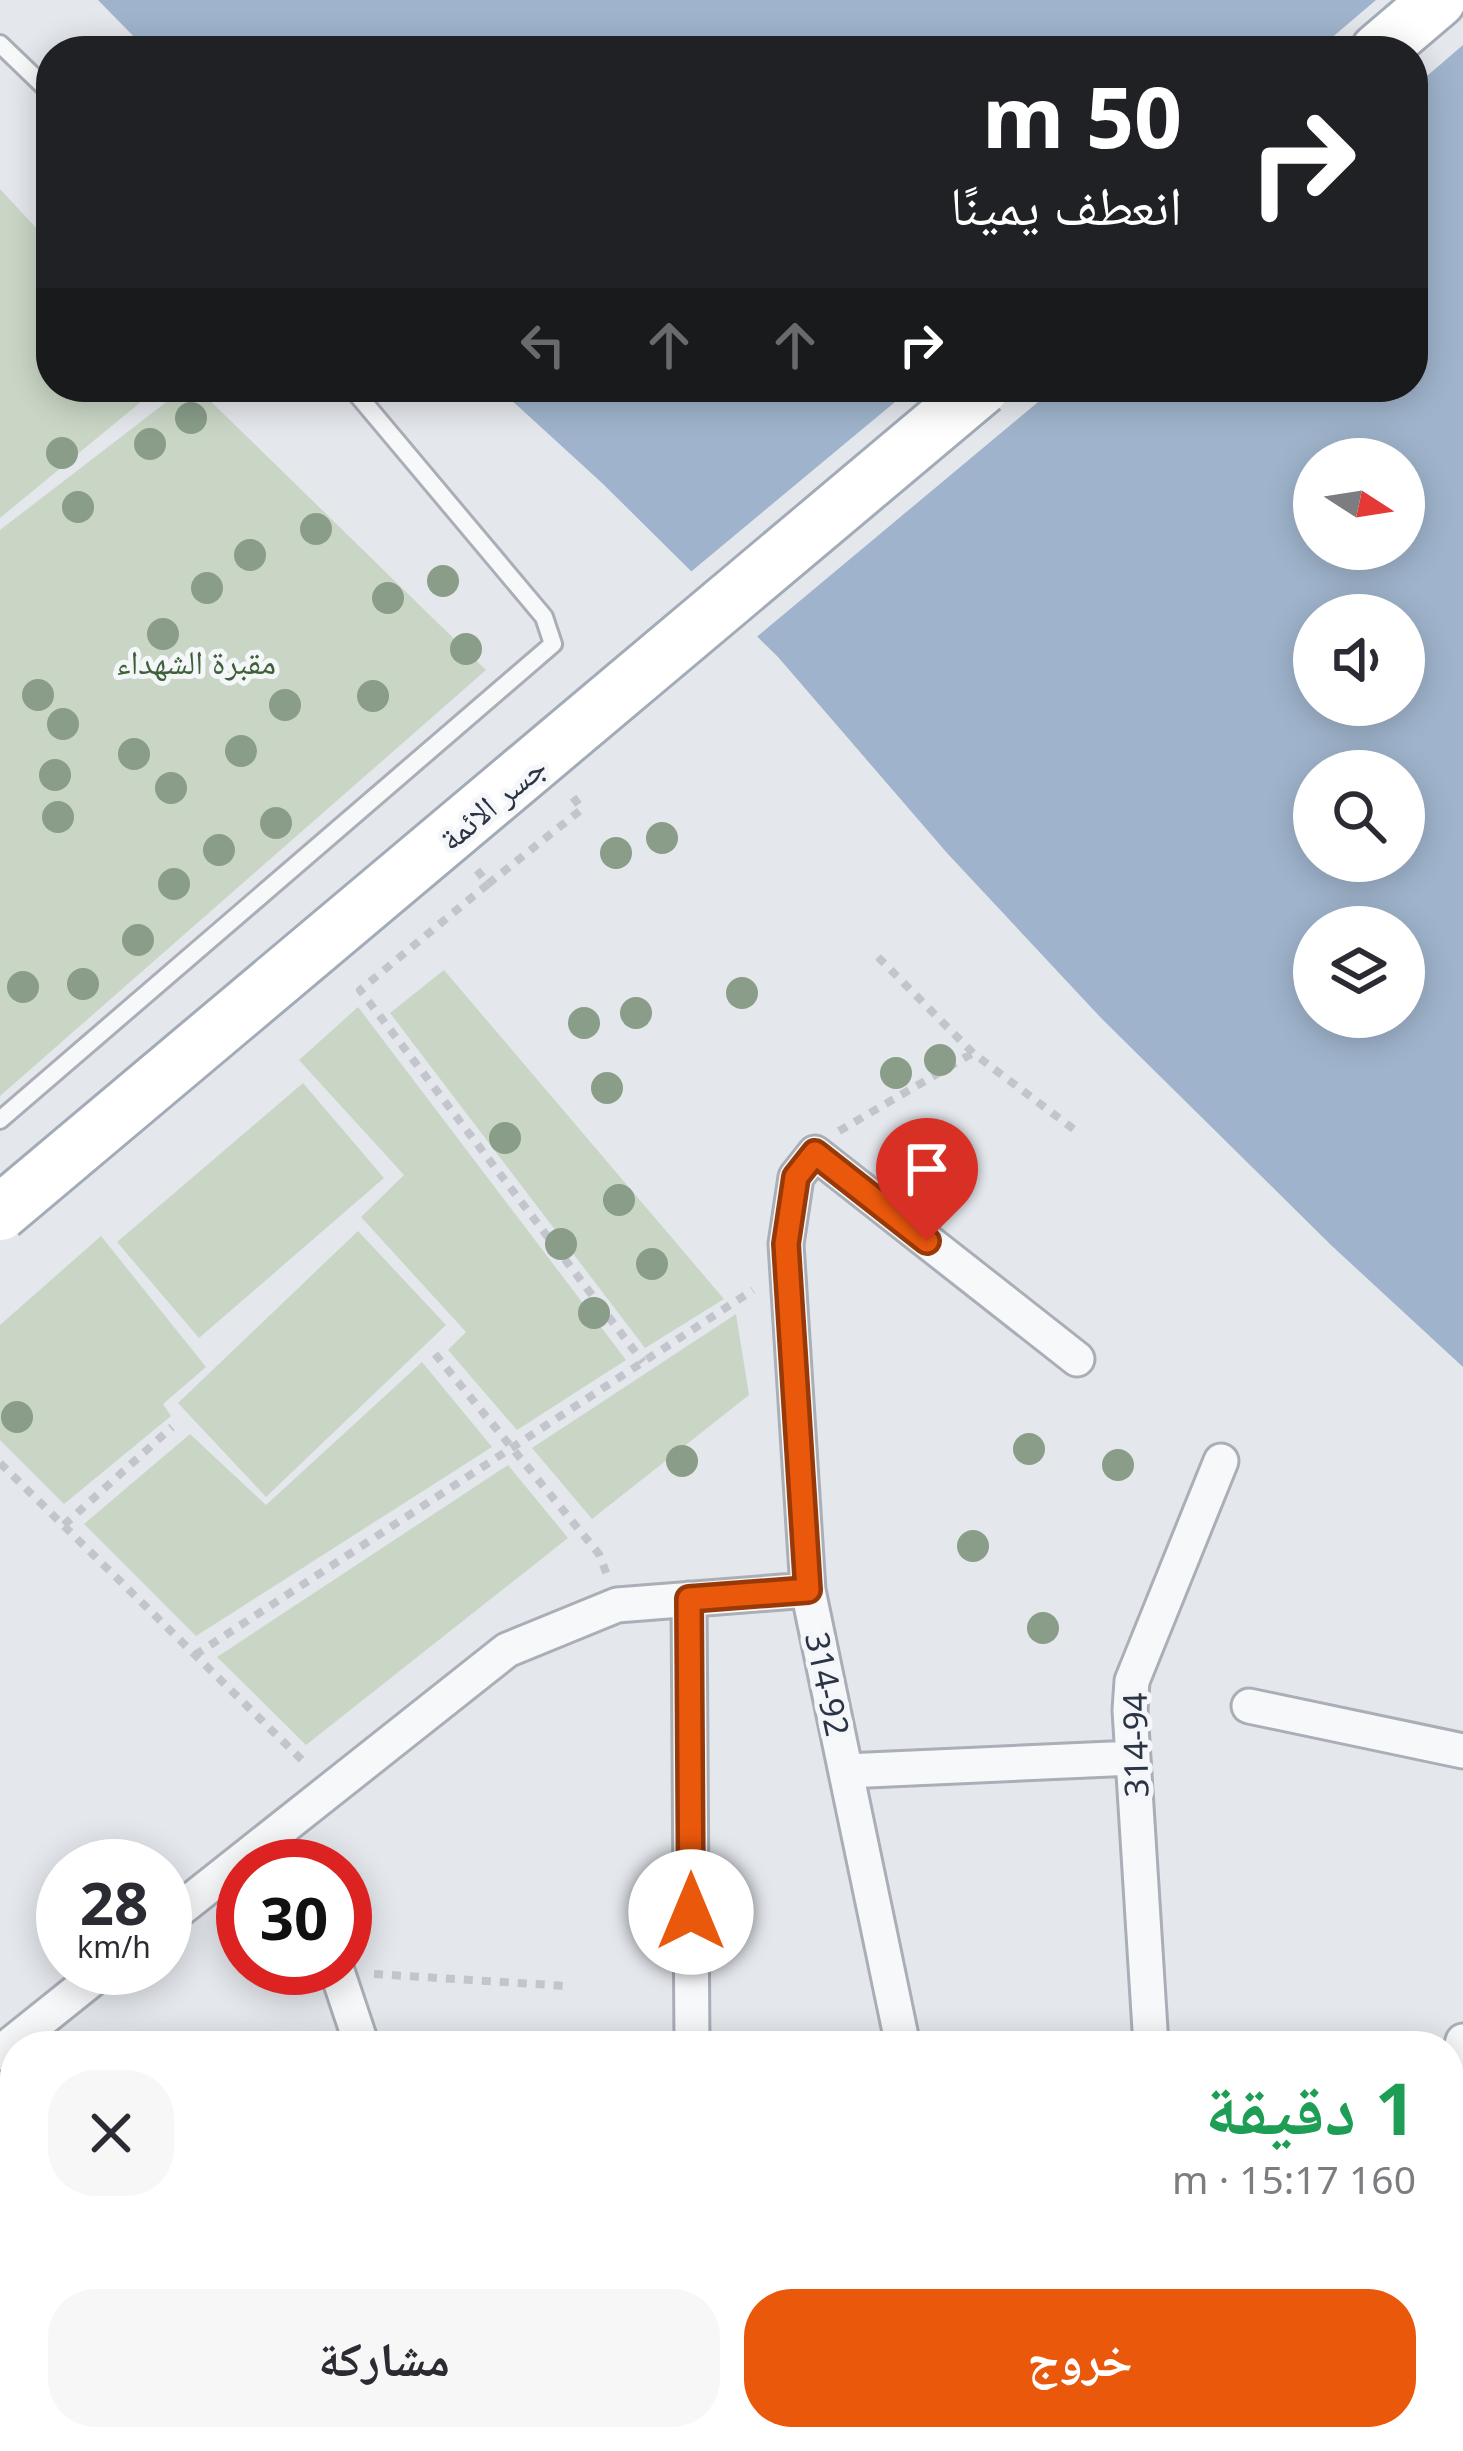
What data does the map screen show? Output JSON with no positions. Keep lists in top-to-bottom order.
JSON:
{
  "streets": {
    "main road": ["جسر الائمة"],
    "street": ["314-92", "314-94"]
  },
  "parks": ["مقبرة الشهداء"],
  "north": "right",
  "page": {
    "turn": ["50 m", "انعطف يمينًا"],
    "speed": "28 km/h",
    "limit": "30",
    "heading": ["1 دقيقة", "160 m · 15:17"],
    "buttons": ["خروج", "مشاركة"]
  }
}
